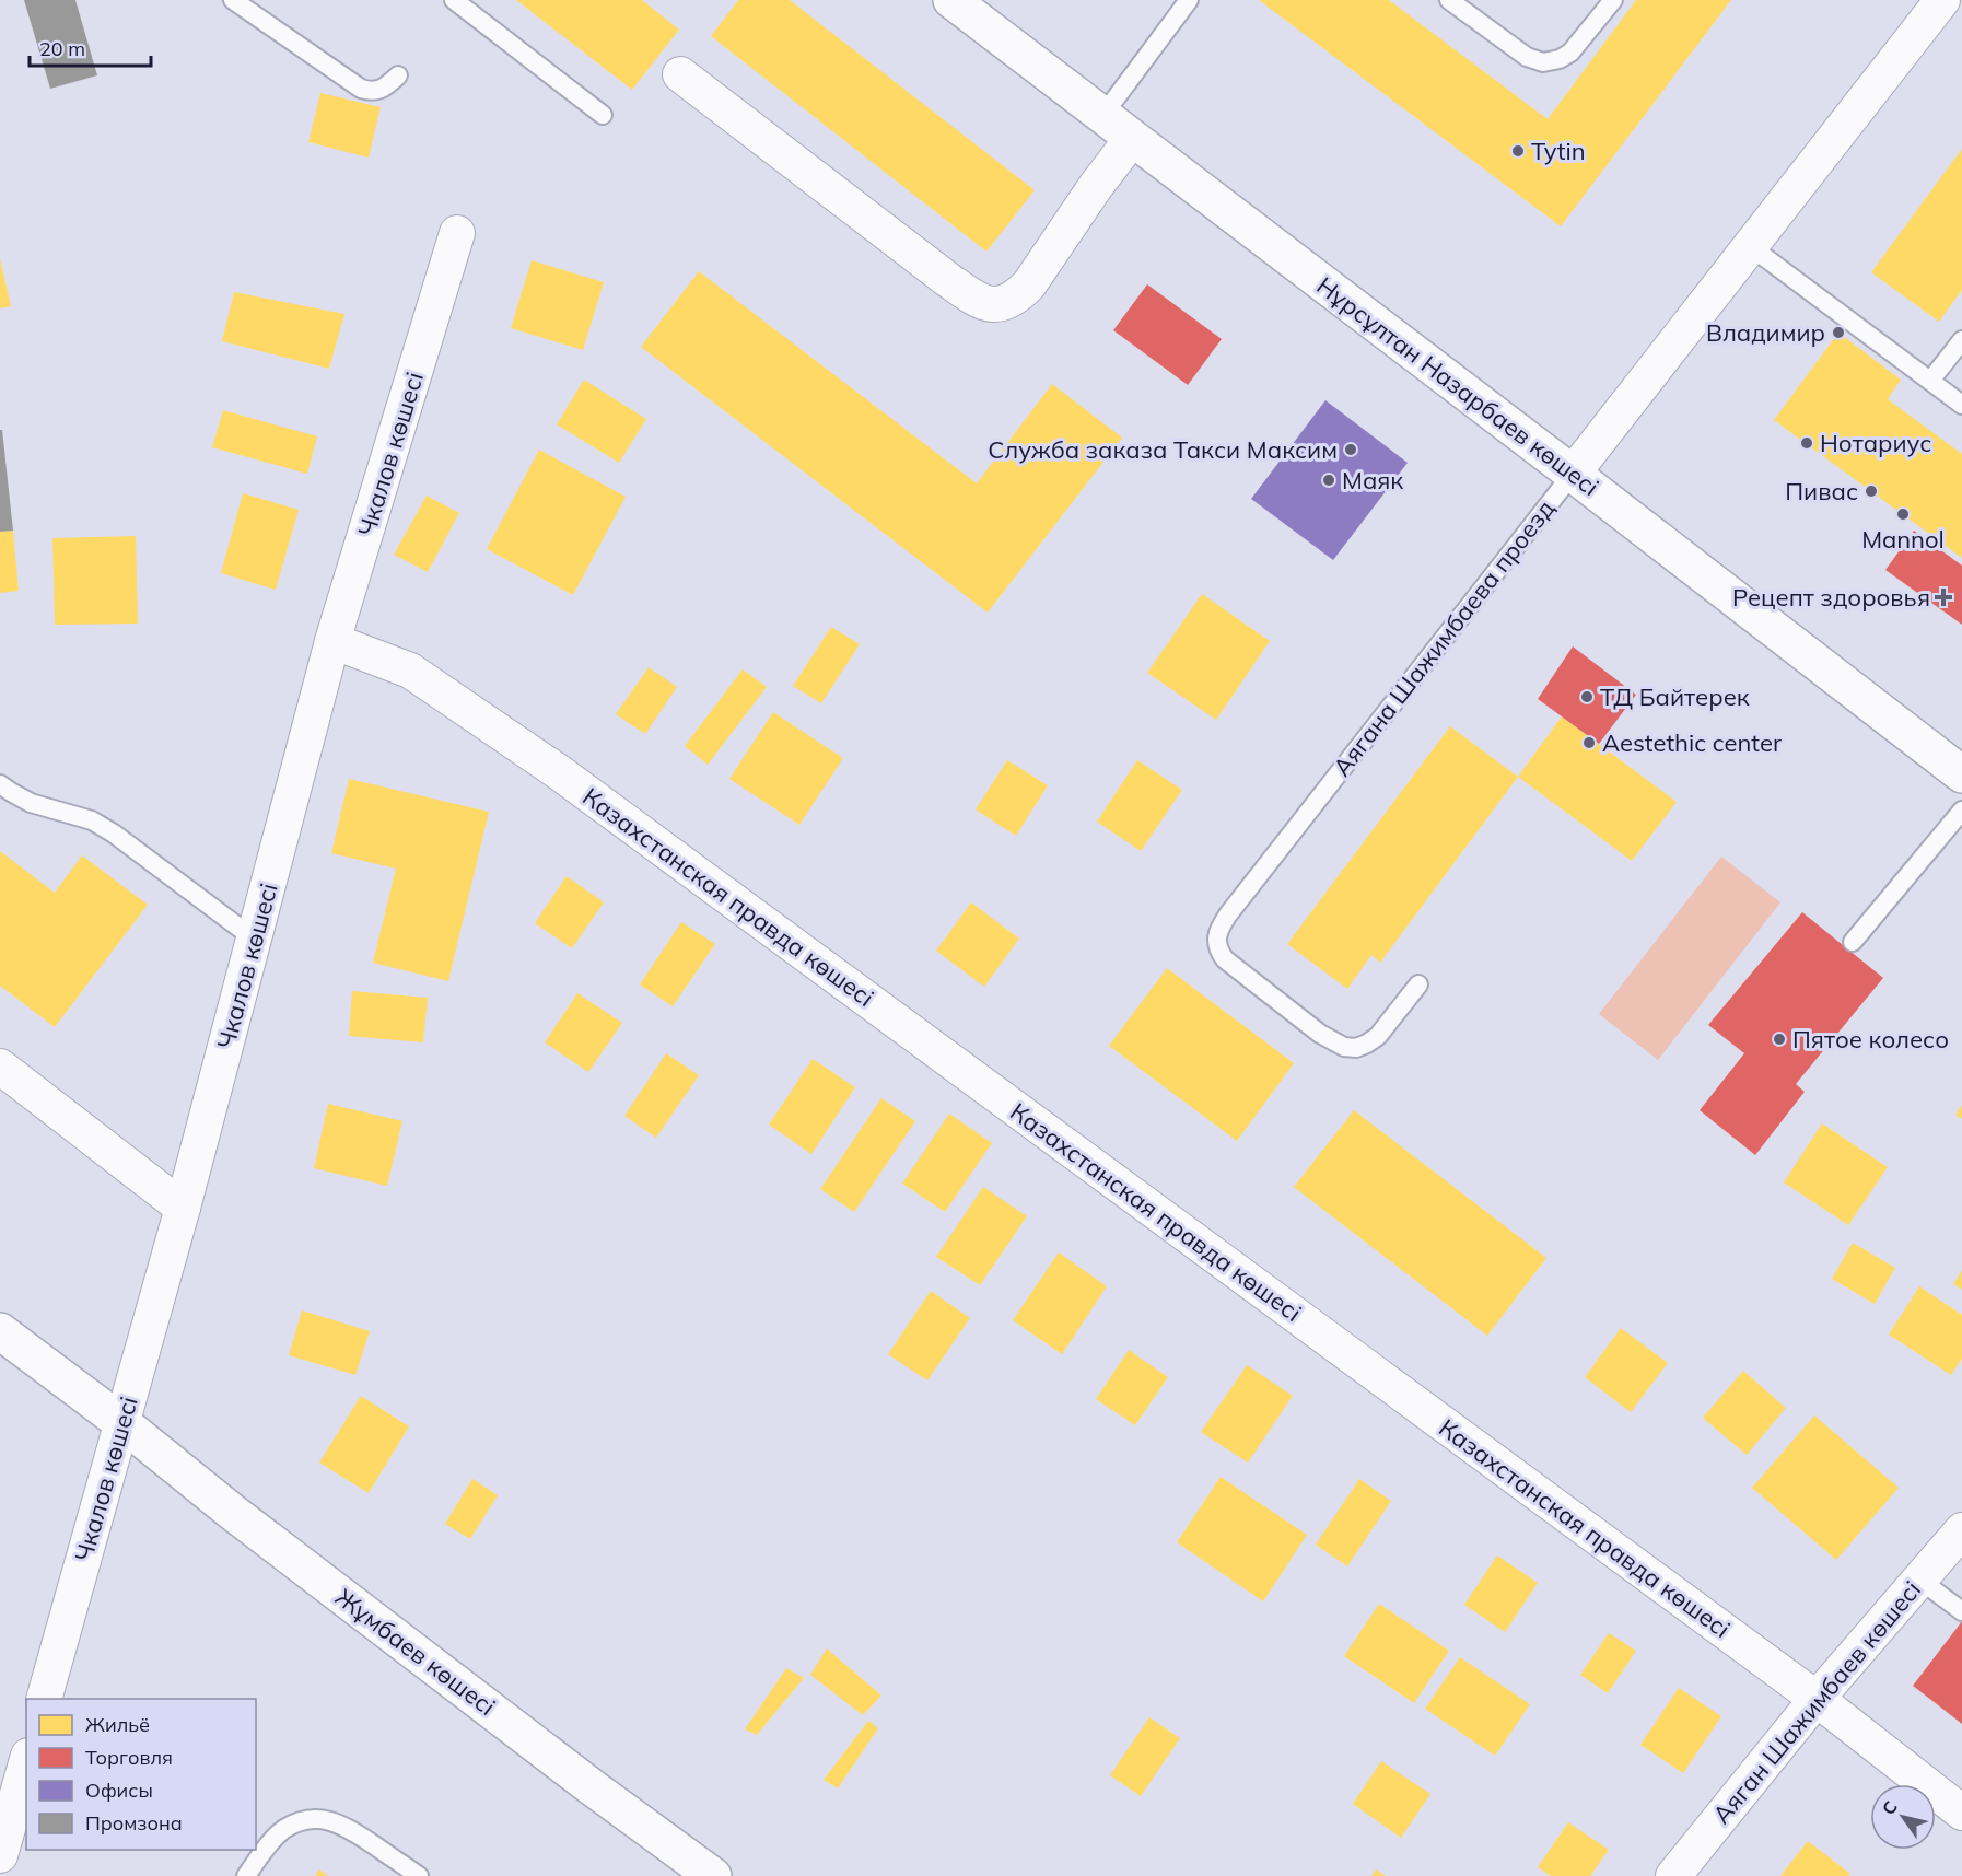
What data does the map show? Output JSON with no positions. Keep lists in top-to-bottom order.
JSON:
{
  "streets": {
    "main road": ["Нұрсұлтан Назарбаев көшесі", "Жұмбаев көшесі"],
    "street": [
      "Чкалов көшесі",
      "Аягана Шажимбаева проезд",
      "Казахстанская правда көшесі",
      "Аяган Шажимбаев көшесі"
    ]
  },
  "crossings": [
    ["Нұрсұлтан Назарбаев көшесі", "Аягана Шажимбаева проезд"],
    ["Чкалов көшесі", "Казахстанская правда көшесі"],
    ["Чкалов көшесі", "Жұмбаев көшесі"],
    ["Казахстанская правда көшесі", "Аяган Шажимбаев көшесі"]
  ],
  "places": {
    "other": [
      "Tytin",
      "Владимир",
      "Нотариус",
      "Служба заказа Такси Максим",
      "Маяк",
      "Пивас",
      "Mannol",
      "ТД Байтерек",
      "Aestethic center",
      "Пятое колесо"
    ],
    "health": ["Рецепт здоровья"]
  },
  "legend": [
    "Жильё",
    "Торговля",
    "Офисы",
    "Промзона"
  ],
  "scale_bar": "20 m",
  "north": "top left"
}
